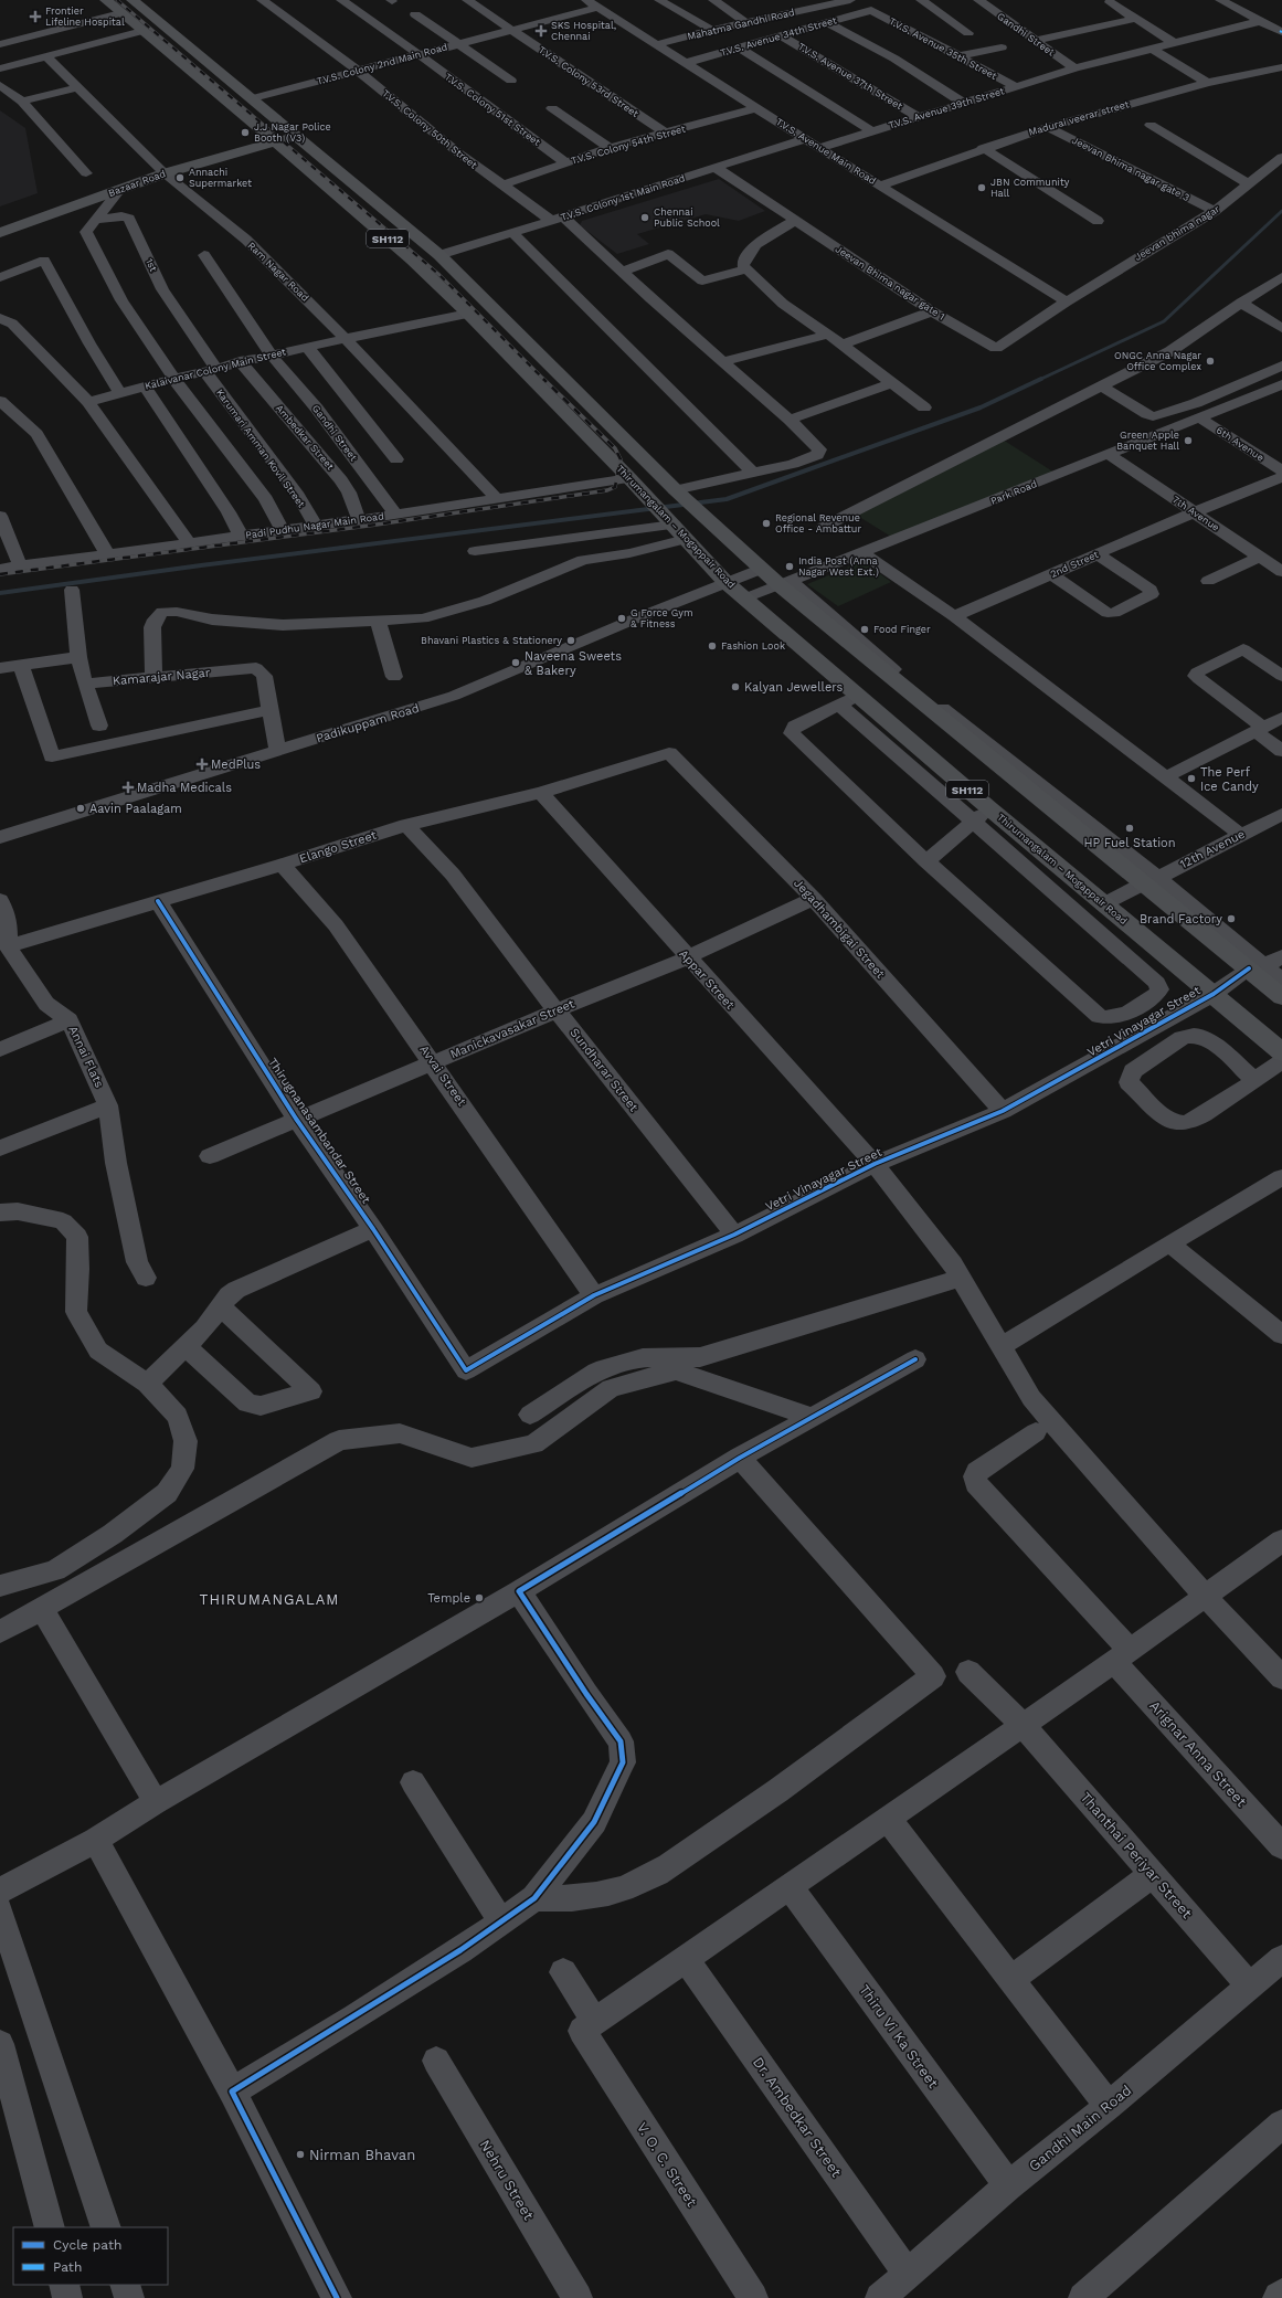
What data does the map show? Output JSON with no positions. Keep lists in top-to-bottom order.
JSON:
{
  "streets": {
    "main road": ["Bazaar Road", "SH112", "Thirumangalam – Mogappair Road"],
    "street": [
      "Mahatma Gandhi Road",
      "Gandhi Street",
      "T.V.S. Avenue 34th Street",
      "T.V.S. Avenue 35th Street",
      "T.V.S. Colony 2nd Main Road",
      "T.V.S. Avenue 37th Street",
      "T.V.S. Colony 53rd Street",
      "T.V.S. Avenue 39th Street",
      "T.V.S. Colony 51st Street",
      "Madurai veerar street",
      "T.V.S. Colony 50th Street",
      "T.V.S. Colony 54th Street",
      "T.V.S. Avenue Main Road",
      "Jeevan Bhima nagar gate 3",
      "T.V.S. Colony 1st Main Road",
      "Jeevan bhima nagar",
      "1st",
      "Ram Nagar Road",
      "Jeevan Bhima nagar gate 1",
      "Kalaivanar Colony Main Street",
      "Ambedkar Street",
      "6th Avenue",
      "Karumari Amman Kovil Street",
      "Park Road",
      "7th Avenue",
      "Padi Pudhu Nagar Main Road",
      "2nd Street",
      "Kamarajar Nagar",
      "Padikuppam Road",
      "Elango Street",
      "12th Avenue",
      "Jegadhambigai Street",
      "Appar Street",
      "Vetri Vinayagar Street",
      "Manickavasakar Street",
      "Annai Flats",
      "Sundharar Street",
      "Avvai Street",
      "Thirugnanasambandar Street",
      "Arignar Anna Street",
      "Thanthai Periyar Street",
      "Thiru Vi Ka Street",
      "Dr. Ambedkar Street",
      "Gandhi Main Road",
      "V. O. C. Street",
      "Nehru Street"
    ]
  },
  "crossings": [
    ["Mahatma Gandhi Road", "T.V.S. Avenue Main Road"],
    ["Gandhi Street", "T.V.S. Avenue 39th Street"],
    ["Gandhi Street", "Kalaivanar Colony Main Street"],
    ["Gandhi Street", "Padi Pudhu Nagar Main Road"],
    ["T.V.S. Avenue 34th Street", "T.V.S. Avenue 35th Street"],
    ["T.V.S. Avenue 34th Street", "T.V.S. Avenue 37th Street"],
    ["T.V.S. Avenue 34th Street", "T.V.S. Avenue Main Road"],
    ["T.V.S. Avenue 35th Street", "T.V.S. Avenue 39th Street"],
    ["T.V.S. Colony 2nd Main Road", "T.V.S. Colony 53rd Street"],
    ["T.V.S. Colony 2nd Main Road", "T.V.S. Colony 51st Street"],
    ["T.V.S. Colony 2nd Main Road", "T.V.S. Colony 50th Street"],
    ["T.V.S. Colony 2nd Main Road", "T.V.S. Avenue Main Road"],
    ["T.V.S. Colony 2nd Main Road", "Thirumangalam – Mogappair Road"],
    ["T.V.S. Avenue 37th Street", "T.V.S. Avenue 39th Street"],
    ["T.V.S. Colony 53rd Street", "T.V.S. Colony 54th Street"],
    ["T.V.S. Avenue 39th Street", "T.V.S. Avenue Main Road"],
    ["T.V.S. Colony 51st Street", "T.V.S. Colony 54th Street"],
    ["Madurai veerar street", "T.V.S. Avenue Main Road"],
    ["Madurai veerar street", "Jeevan Bhima nagar gate 3"],
    ["T.V.S. Colony 50th Street", "T.V.S. Colony 54th Street"],
    ["T.V.S. Colony 50th Street", "T.V.S. Colony 1st Main Road"],
    ["T.V.S. Colony 54th Street", "T.V.S. Avenue Main Road"],
    ["T.V.S. Avenue Main Road", "T.V.S. Colony 1st Main Road"],
    ["T.V.S. Avenue Main Road", "Jeevan bhima nagar"],
    ["T.V.S. Avenue Main Road", "Jeevan Bhima nagar gate 1"],
    ["Jeevan Bhima nagar gate 3", "Jeevan bhima nagar"],
    ["Bazaar Road", "Ram Nagar Road"],
    ["Bazaar Road", "Thirumangalam – Mogappair Road"],
    ["T.V.S. Colony 1st Main Road", "Jeevan Bhima nagar gate 1"],
    ["T.V.S. Colony 1st Main Road", "Thirumangalam – Mogappair Road"],
    ["Jeevan bhima nagar", "Jeevan Bhima nagar gate 1"],
    ["1st", "Kalaivanar Colony Main Street"],
    ["1st", "Karumari Amman Kovil Street"],
    ["Ram Nagar Road", "Kalaivanar Colony Main Street"],
    ["Ram Nagar Road", "Padi Pudhu Nagar Main Road"],
    ["Kalaivanar Colony Main Street", "Ambedkar Street"],
    ["Kalaivanar Colony Main Street", "Karumari Amman Kovil Street"],
    ["Kalaivanar Colony Main Street", "Thirumangalam – Mogappair Road"],
    ["Ambedkar Street", "Padi Pudhu Nagar Main Road"],
    ["6th Avenue", "Park Road"],
    ["Karumari Amman Kovil Street", "Padi Pudhu Nagar Main Road"],
    ["Park Road", "7th Avenue"],
    ["Park Road", "Thirumangalam – Mogappair Road"],
    ["7th Avenue", "2nd Street"],
    ["Padi Pudhu Nagar Main Road", "Thirumangalam – Mogappair Road"],
    ["Thirumangalam – Mogappair Road", "Padikuppam Road"],
    ["Thirumangalam – Mogappair Road", "12th Avenue"],
    ["Thirumangalam – Mogappair Road", "Vetri Vinayagar Street"],
    ["Kamarajar Nagar", "Padikuppam Road"],
    ["Elango Street", "Jegadhambigai Street"],
    ["Elango Street", "Appar Street"],
    ["Elango Street", "Annai Flats"],
    ["Elango Street", "Sundharar Street"],
    ["Elango Street", "Avvai Street"],
    ["Elango Street", "Thirugnanasambandar Street"],
    ["Jegadhambigai Street", "Vetri Vinayagar Street"],
    ["Jegadhambigai Street", "Manickavasakar Street"],
    ["Appar Street", "Vetri Vinayagar Street"],
    ["Appar Street", "Manickavasakar Street"],
    ["Vetri Vinayagar Street", "Sundharar Street"],
    ["Vetri Vinayagar Street", "Avvai Street"],
    ["Vetri Vinayagar Street", "Thirugnanasambandar Street"],
    ["Manickavasakar Street", "Sundharar Street"],
    ["Manickavasakar Street", "Avvai Street"],
    ["Manickavasakar Street", "Thirugnanasambandar Street"],
    ["Thanthai Periyar Street", "Gandhi Main Road"],
    ["Thiru Vi Ka Street", "Gandhi Main Road"],
    ["Dr. Ambedkar Street", "Gandhi Main Road"]
  ],
  "districts": ["THIRUMANGALAM"],
  "places": {
    "health": [
      "Frontier Lifeline Hospital",
      "SKS Hospital, Chennai",
      "MedPlus",
      "Madha Medicals"
    ],
    "other": [
      "J.J Nagar Police Booth (V3)",
      "Annachi Supermarket",
      "JBN Community Hall",
      "Chennai Public School",
      "ONGC Anna Nagar Office Complex",
      "Green Apple Banquet Hall",
      "Regional Revenue Office - Ambattur",
      "India Post (Anna Nagar West Ext.)",
      "G Force Gym & Fitness",
      "Food Finger",
      "Bhavani Plastics & Stationery",
      "Fashion Look",
      "Naveena Sweets & Bakery",
      "Kalyan Jewellers",
      "The Perf Ice Candy",
      "Aavin Paalagam",
      "HP Fuel Station",
      "Brand Factory",
      "Temple",
      "Nirman Bhavan"
    ]
  },
  "legend": ["Cycle path", "Path"]
}
